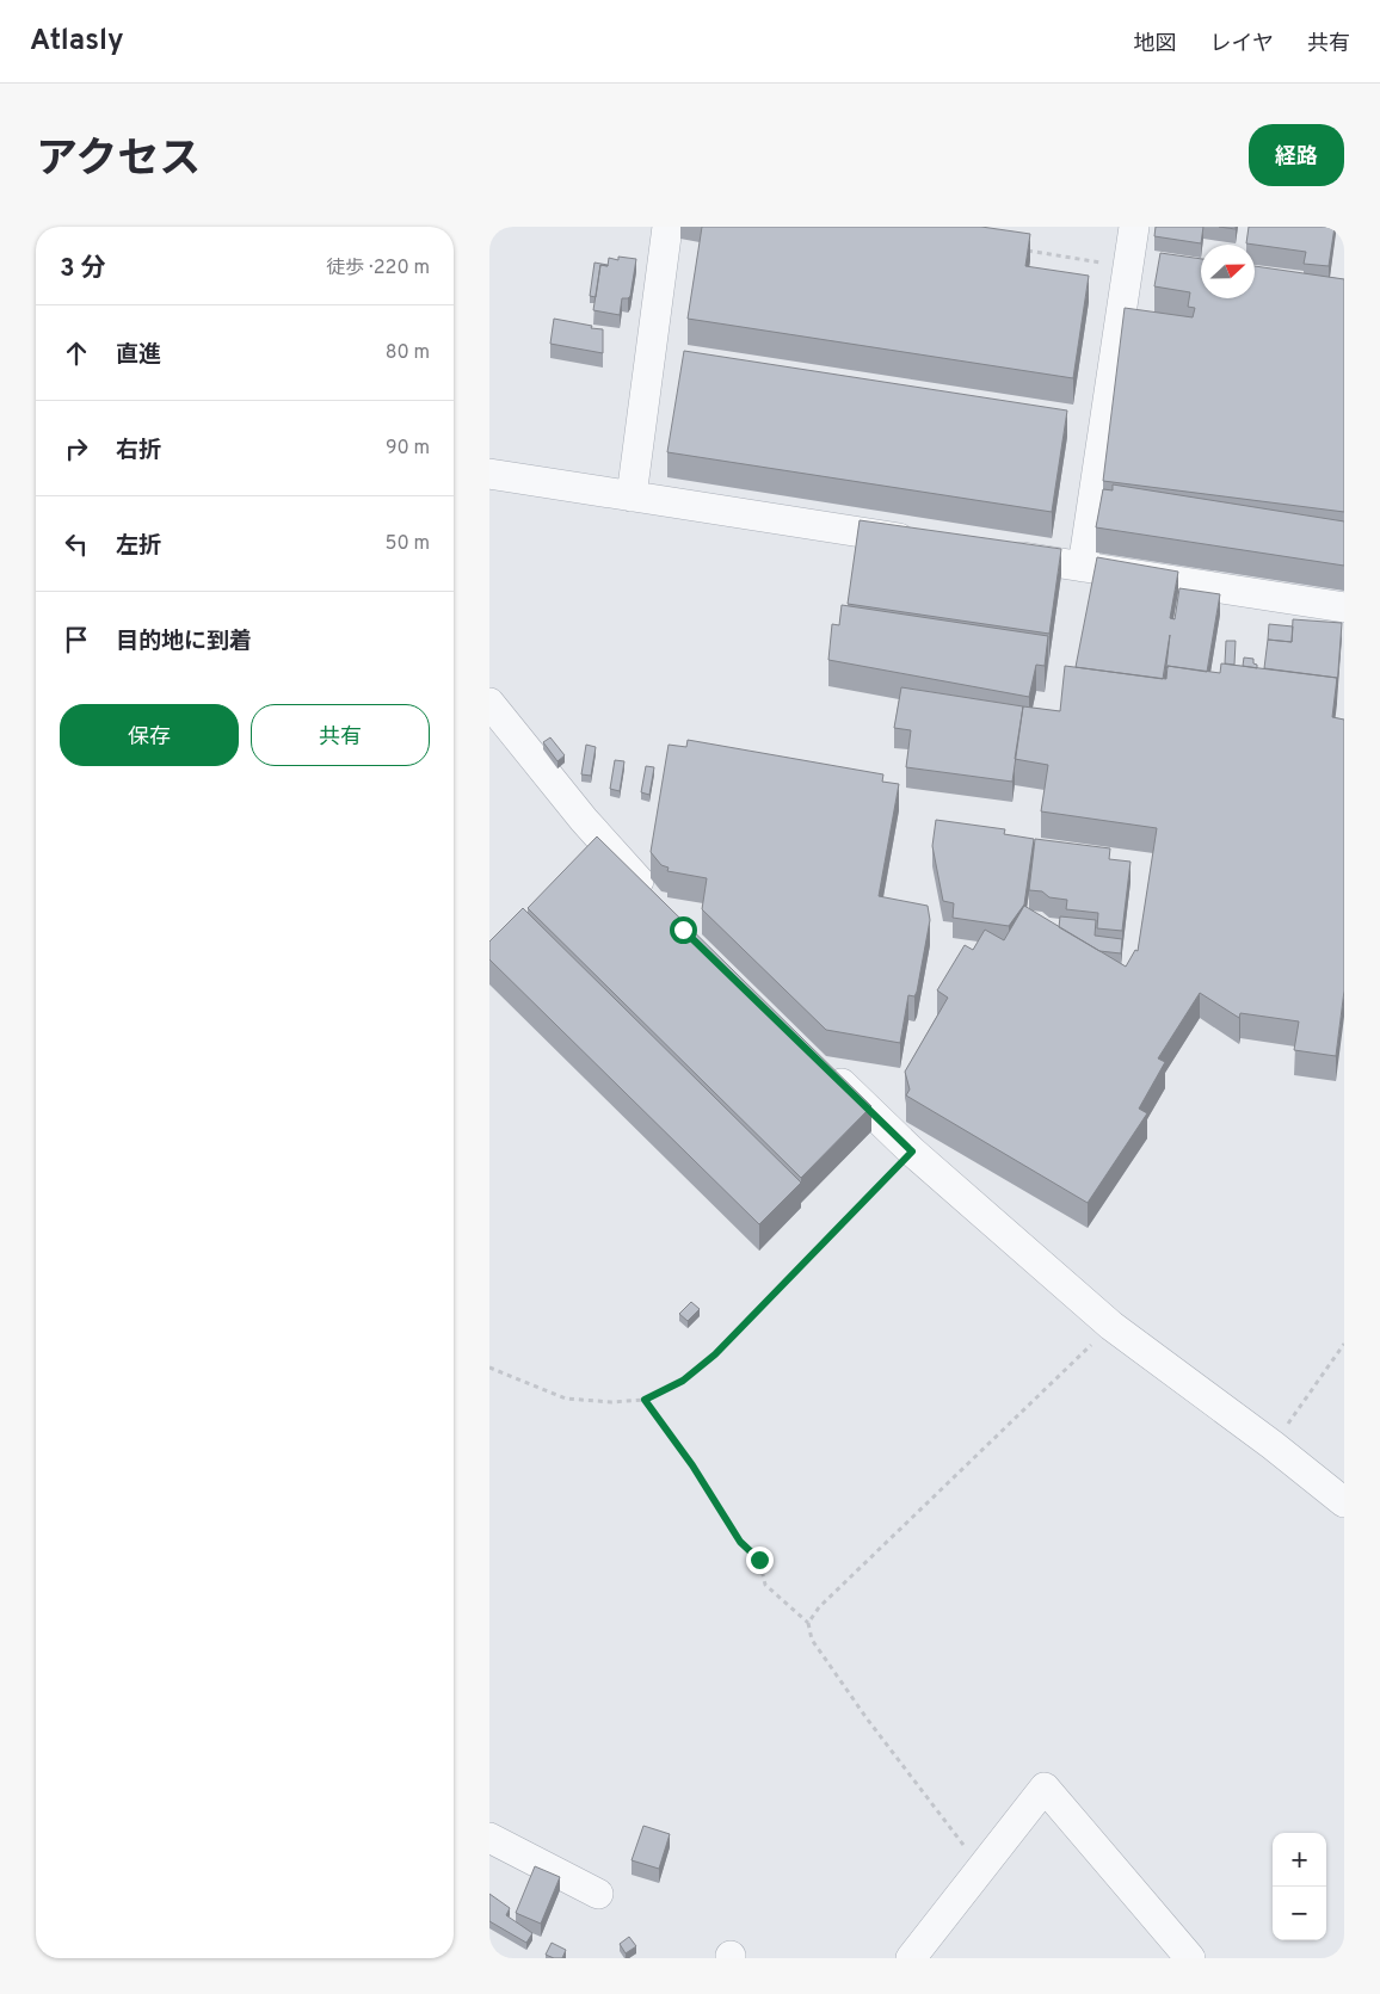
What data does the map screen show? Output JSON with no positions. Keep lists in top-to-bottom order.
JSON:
{
  "north": "right",
  "page": {
    "header": "Atlasly",
    "nav": ["地図", "レイヤ", "共有"],
    "title": "アクセス",
    "buttons": [
      "経路",
      ["保存", "共有"]
    ],
    "heading": ["3 分", "徒歩 · 220 m"],
    "list": [
      ["直進", "80 m"],
      ["右折", "90 m"],
      ["左折", "50 m"],
      "目的地に到着"
    ],
    "map_buttons": ["+", "−"]
  }
}
